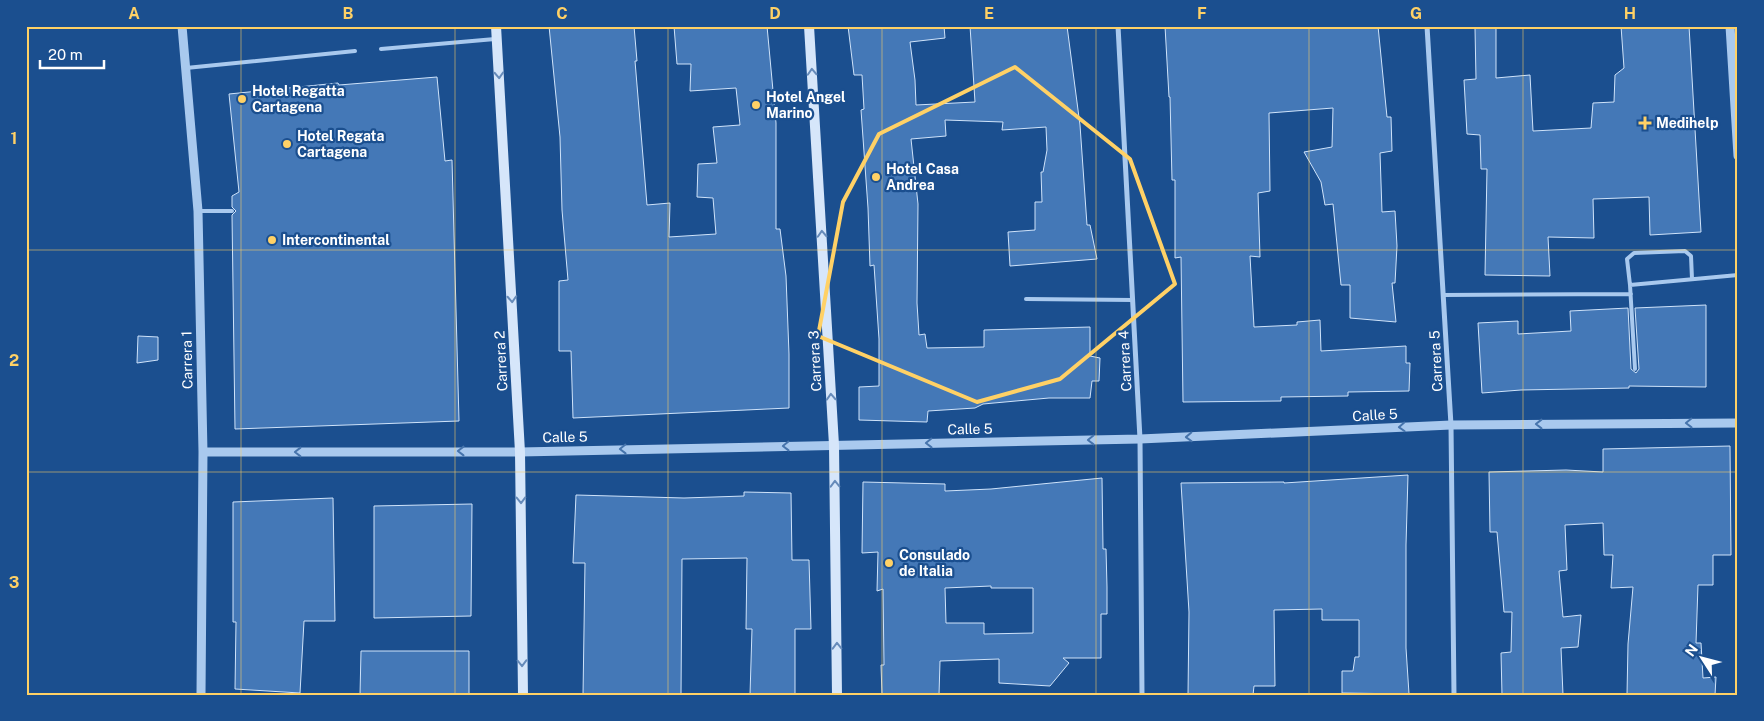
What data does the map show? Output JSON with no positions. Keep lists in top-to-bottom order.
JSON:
{
  "streets": {
    "main road": ["Carrera 2", "Carrera 3"],
    "street": [
      "Carrera 1",
      "Carrera 4",
      "Carrera 5",
      "Calle 5"
    ]
  },
  "crossings": [
    ["Carrera 1", "Calle 5"],
    ["Carrera 2", "Calle 5"],
    ["Carrera 3", "Calle 5"],
    ["Carrera 4", "Calle 5"],
    ["Carrera 5", "Calle 5"]
  ],
  "one_way": ["Carrera 2", "Carrera 3", "Calle 5"],
  "places": {
    "other": [
      "Hotel Regatta Cartagena",
      "Hotel Angel Marino",
      "Hotel Regata Cartagena",
      "Hotel Casa Andrea",
      "Intercontinental",
      "Consulado de Italia"
    ],
    "health": ["Medihelp"]
  },
  "scale_bar": "20 m",
  "north": "top left",
  "grid": {
    "columns": [
      "A",
      "B",
      "C",
      "D",
      "E",
      "F",
      "G",
      "H"
    ],
    "rows": ["1", "2", "3"]
  }
}
